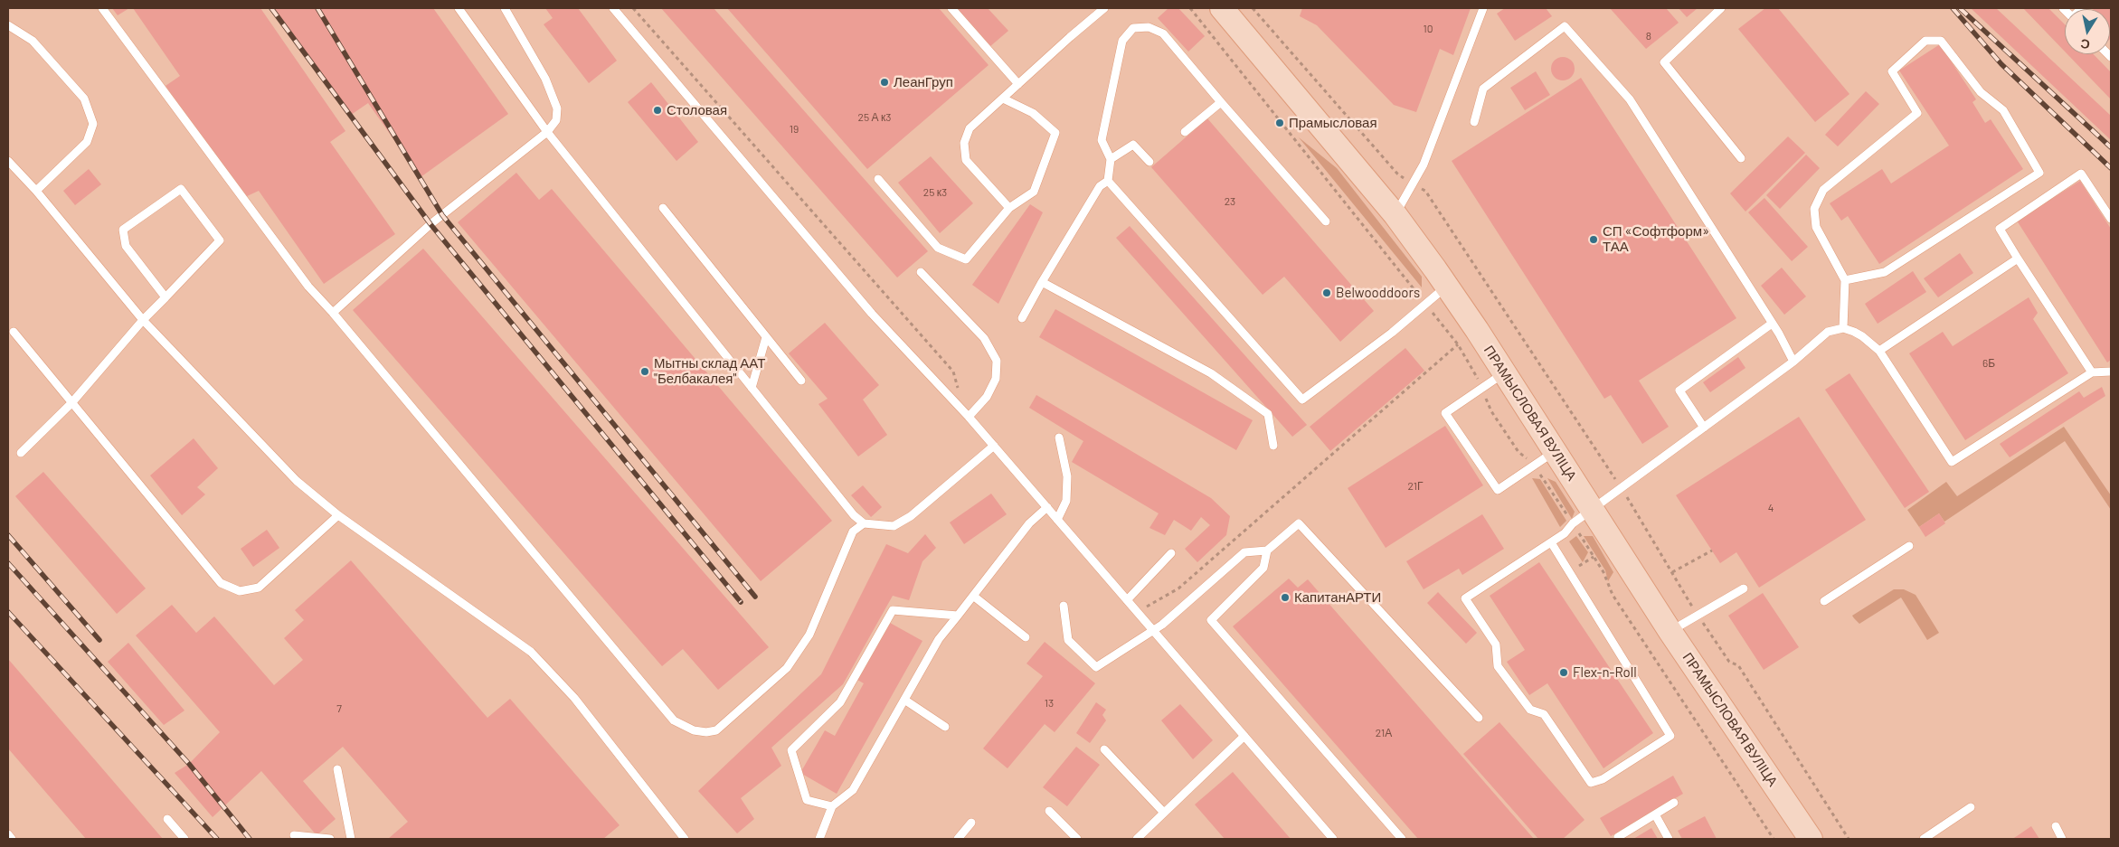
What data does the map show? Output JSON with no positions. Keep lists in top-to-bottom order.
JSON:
{
  "streets": {
    "main road": ["ПРАМЫСЛОВАЯ ВУЛІЦА"]
  },
  "places": [
    "ЛеанГруп",
    "Столовая",
    "Прамысловая",
    "СП «Софтформ» ТАА",
    "Belwooddoors",
    "Мытны склад ААТ \"Белбакалея\"",
    "КапитанАРТИ",
    "Flex-n-Roll"
  ],
  "house_numbers": [
    "10",
    "8",
    "25 А к3",
    "19",
    "25 к3",
    "23",
    "6Б",
    "21Г",
    "4",
    "13",
    "7",
    "21А"
  ],
  "north": "bottom"
}
